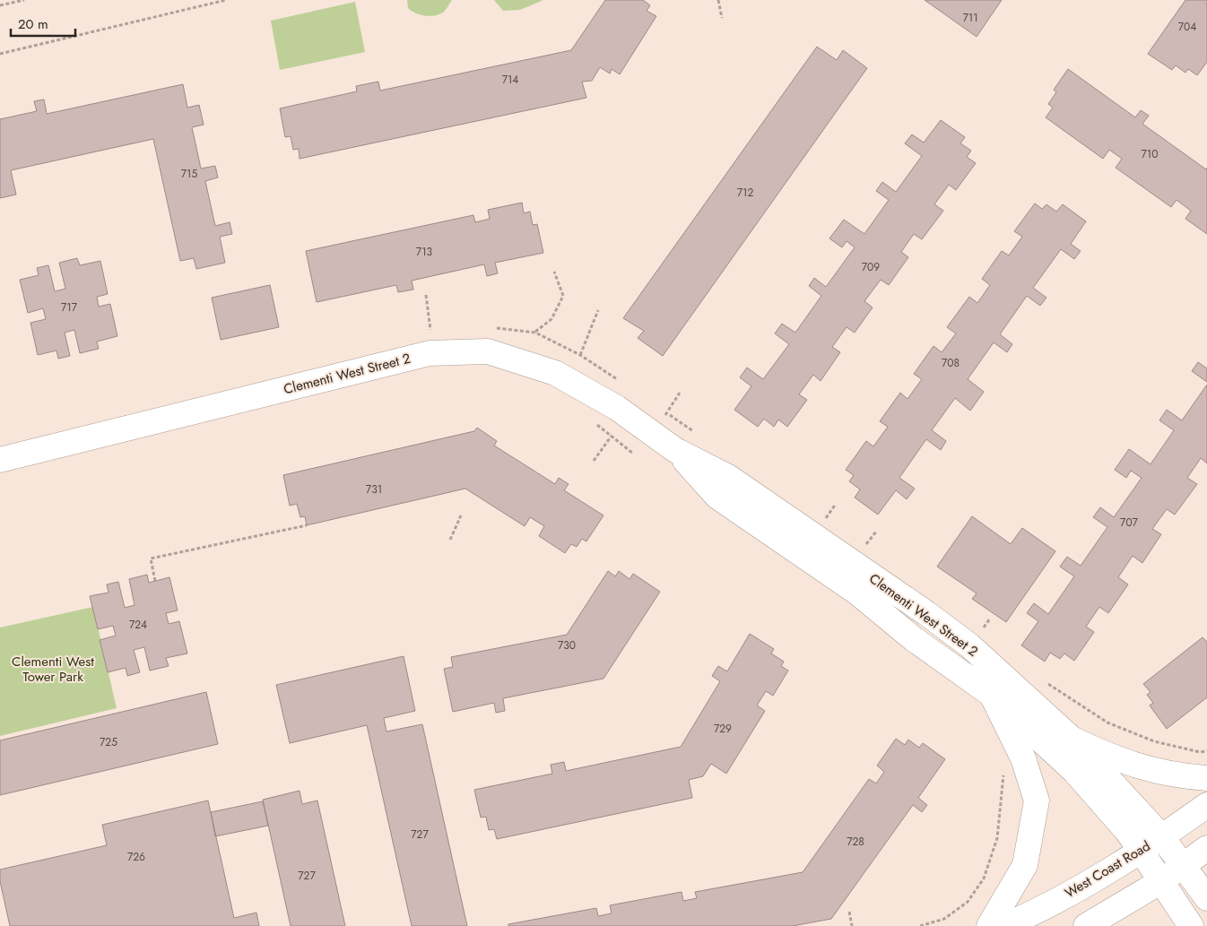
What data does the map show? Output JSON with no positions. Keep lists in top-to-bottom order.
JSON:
{
  "streets": {
    "street": ["Clementi West Street 2", "West Coast Road"]
  },
  "crossings": [
    ["Clementi West Street 2", "West Coast Road"]
  ],
  "parks": ["Clementi West Tower Park"],
  "house_numbers": [
    "711",
    "704",
    "714",
    "710",
    "715",
    "712",
    "713",
    "709",
    "717",
    "708",
    "731",
    "707",
    "724",
    "730",
    "729",
    "725",
    "727",
    "728",
    "726",
    "727"
  ],
  "scale_bar": "20 m"
}
